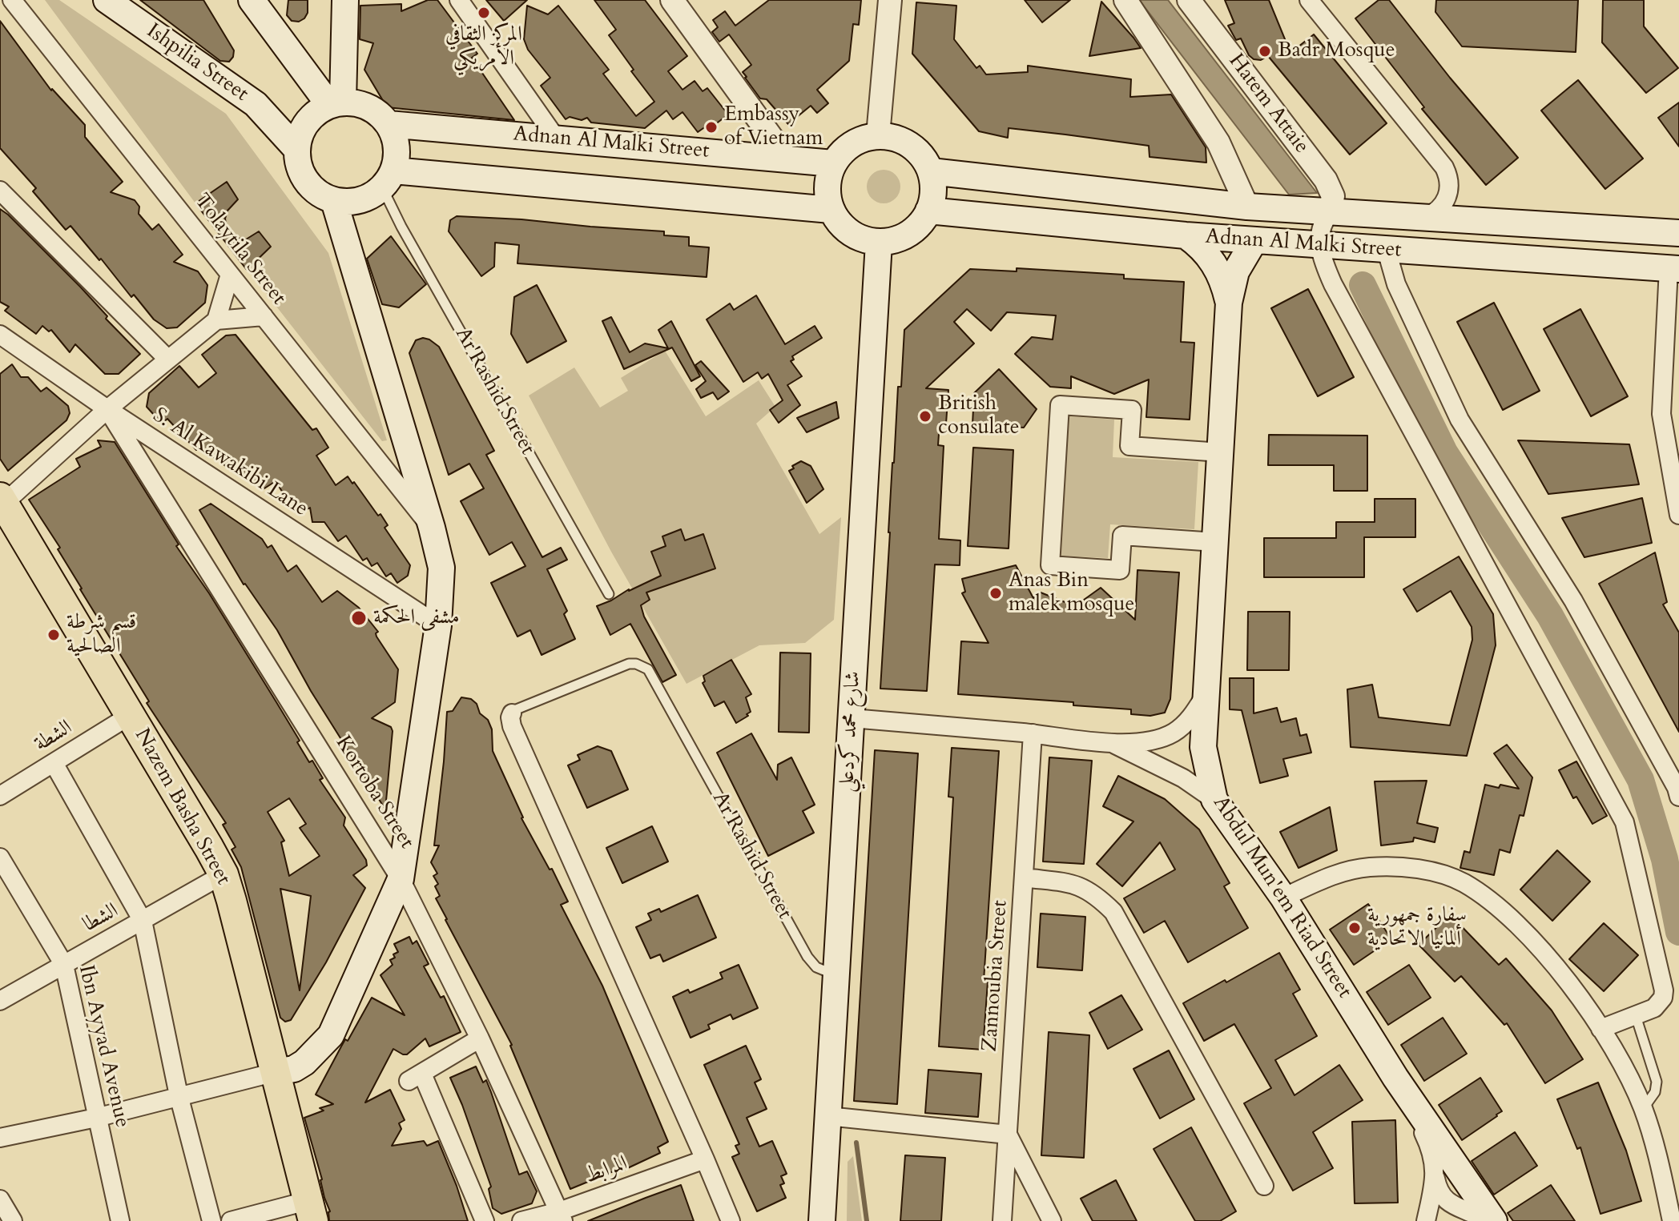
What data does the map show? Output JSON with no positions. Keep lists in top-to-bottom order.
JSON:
{
  "streets": {
    "main road": [
      "Ishpilia Street",
      "Adnan Al Malki Street",
      "شارع محمد كردعلي",
      "Nazem Basha Street",
      "Abdul Mun'em Riad Street"
    ],
    "street": [
      "Hatem Attaie",
      "Tolaytila Street",
      "S. Al Kawakibi Lane",
      "الشطة",
      "Kortoba Street",
      "الشطا",
      "Zannoubia Street",
      "Ibn Ayyad Avenue",
      "المرابط"
    ],
    "lane": ["Ar'Rashid Street"]
  },
  "crossings": [
    ["Hatem Attaie", "Adnan Al Malki Street"],
    ["Adnan Al Malki Street", "Ar'Rashid Street"],
    ["Adnan Al Malki Street", "شارع محمد كردعلي"],
    ["Adnan Al Malki Street", "Abdul Mun'em Riad Street"],
    ["Ar'Rashid Street", "شارع محمد كردعلي"],
    ["S. Al Kawakibi Lane", "Kortoba Street"],
    ["الشطة", "Nazem Basha Street"],
    ["Kortoba Street", "المرابط"],
    ["Nazem Basha Street", "الشطا"],
    ["الشطا", "Ibn Ayyad Avenue"]
  ],
  "places": [
    "المركز الثقافي الأمريكي",
    "Badr Mosque",
    "Embassy of Vietnam",
    "British consulate",
    "Anas Bin malek mosque",
    "مشفى الحكمة",
    "قسم شرطة الصالحية",
    "سفارة جمهورية ألمانيا الاتحادية"
  ]
}
